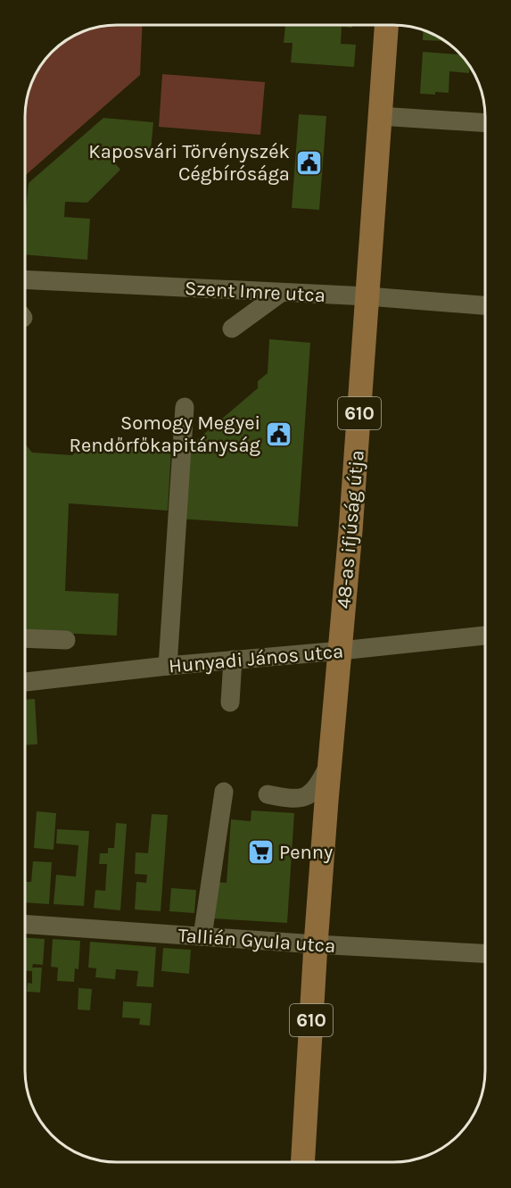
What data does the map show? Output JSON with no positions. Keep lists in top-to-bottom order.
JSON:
{
  "streets": {
    "main road": ["610", "48-as ifjúság útja"],
    "street": ["Szent Imre utca", "Hunyadi János utca", "Tallián Gyula utca"]
  },
  "crossings": [
    ["Szent Imre utca", "48-as ifjúság útja"],
    ["610", "48-as ifjúság útja"],
    ["610", "Tallián Gyula utca"],
    ["48-as ifjúság útja", "Hunyadi János utca"],
    ["48-as ifjúság útja", "Tallián Gyula utca"]
  ],
  "places": {
    "public building": ["Kaposvári Törvényszék Cégbírósága", "Somogy Megyei Rendőrfőkapitányság"],
    "supermarket": ["Penny"]
  }
}
